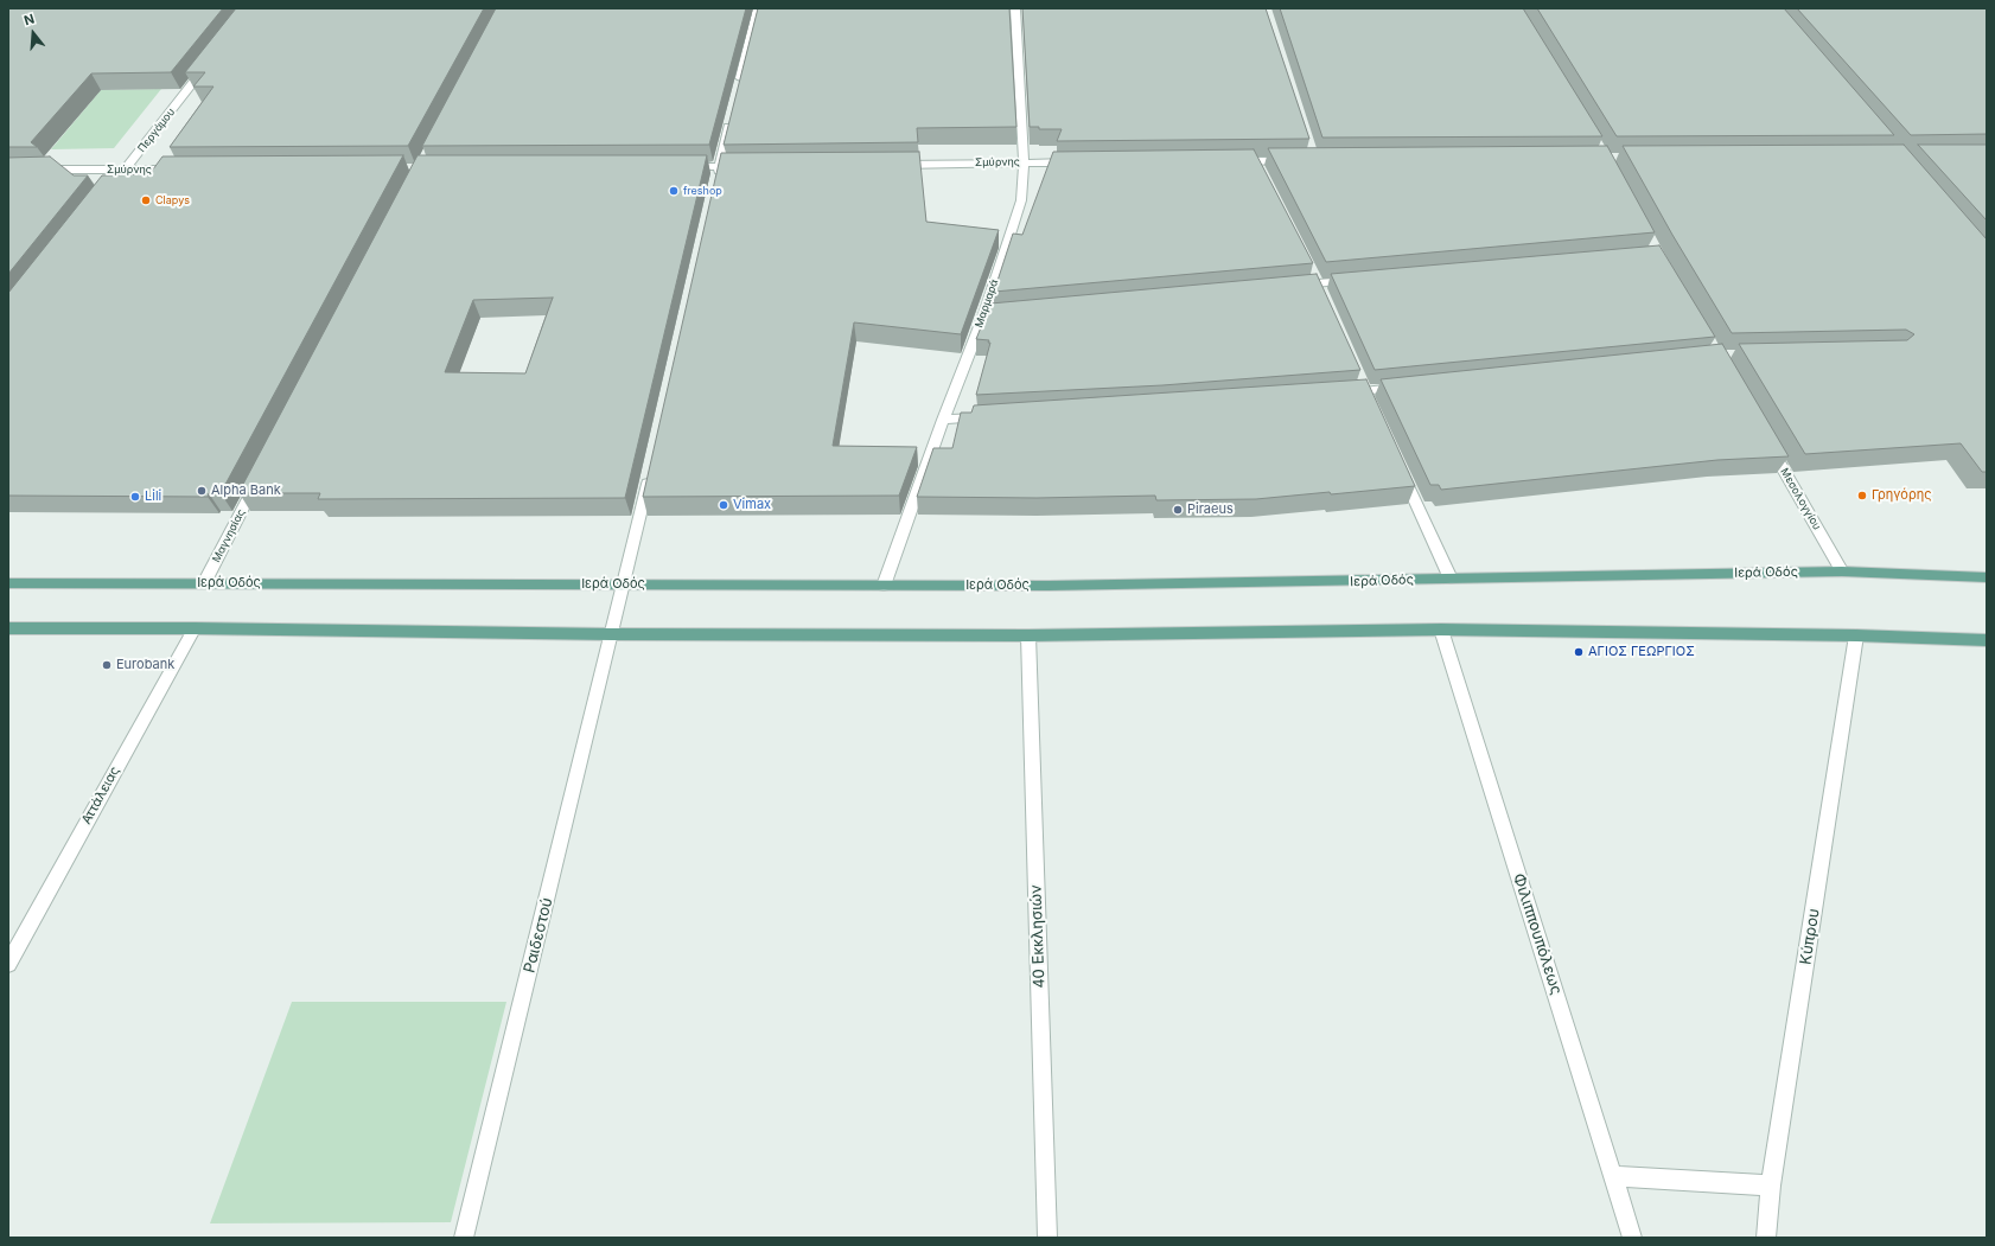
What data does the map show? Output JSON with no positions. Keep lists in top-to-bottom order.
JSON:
{
  "streets": {
    "main road": ["Ιερά Οδός"],
    "street": [
      "Περγάμου",
      "Σμύρνης",
      "Μαρμαρά",
      "Μεσολογγίου",
      "Μαγνησίας",
      "Αττάλειας",
      "Φιλιππουπόλεως",
      "Ραιδεστού",
      "40 Εκκλησιών",
      "Κύπρου"
    ]
  },
  "crossings": [
    ["Περγάμου", "Σμύρνης"],
    ["Σμύρνης", "Μαρμαρά"],
    ["Μαρμαρά", "Ιερά Οδός"],
    ["Μεσολογγίου", "Ιερά Οδός"],
    ["Μαγνησίας", "Ιερά Οδός"],
    ["Ιερά Οδός", "Ραιδεστού"]
  ],
  "places": [
    "freshop",
    "Clapys",
    "Alpha Bank",
    "Γρηγόρης",
    "Lili",
    "Vimax",
    "Piraeus",
    "ΑΓΙΟΣ ΓΕΩΡΓΙΟΣ",
    "Eurobank"
  ],
  "north": "top"
}
